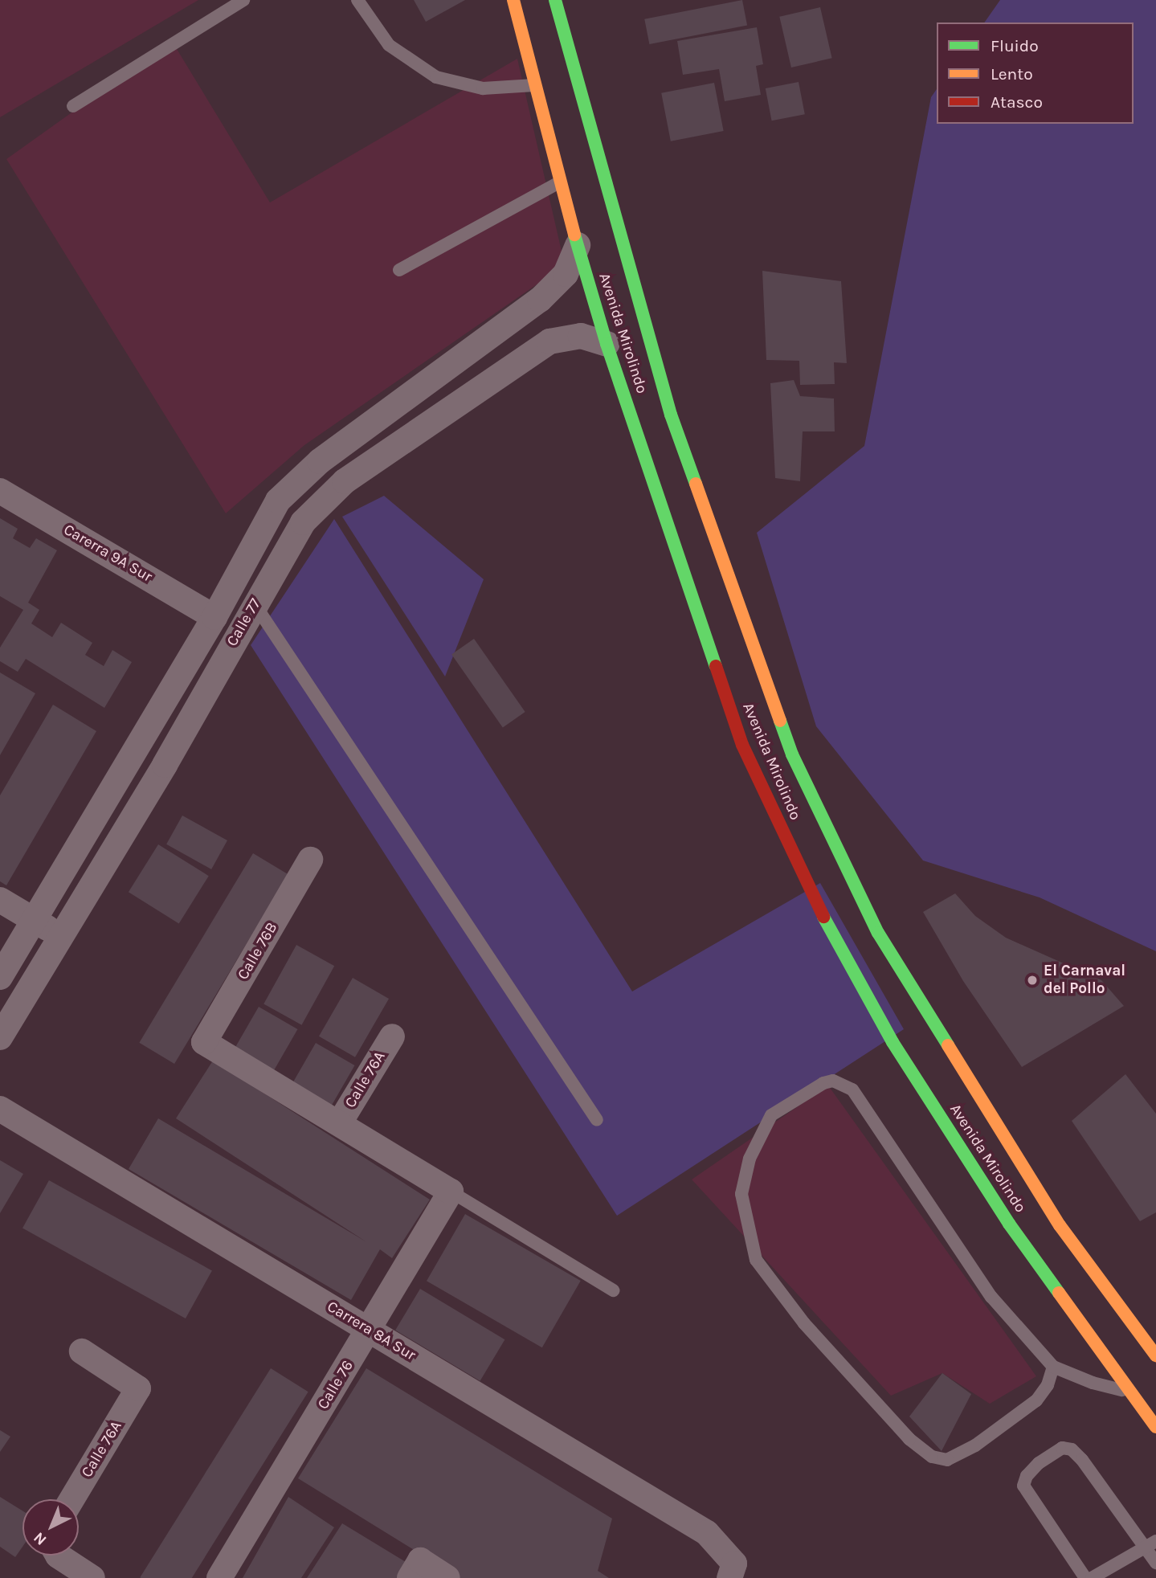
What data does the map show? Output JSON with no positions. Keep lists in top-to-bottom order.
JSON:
{
  "streets": {
    "main road": ["Avenida Mirolindo"],
    "street": [
      "Carerra 9A Sur",
      "Calle 77",
      "Calle 76B",
      "Calle 76A",
      "Carrera 8A Sur",
      "Calle 76"
    ]
  },
  "crossings": [
    ["Avenida Mirolindo", "Calle 77"],
    ["Carerra 9A Sur", "Calle 77"],
    ["Calle 76B", "Calle 76A"],
    ["Carrera 8A Sur", "Calle 76"]
  ],
  "places": ["El Carnaval del Pollo"],
  "legend": ["Fluido", "Lento", "Atasco"],
  "north": "bottom left"
}
